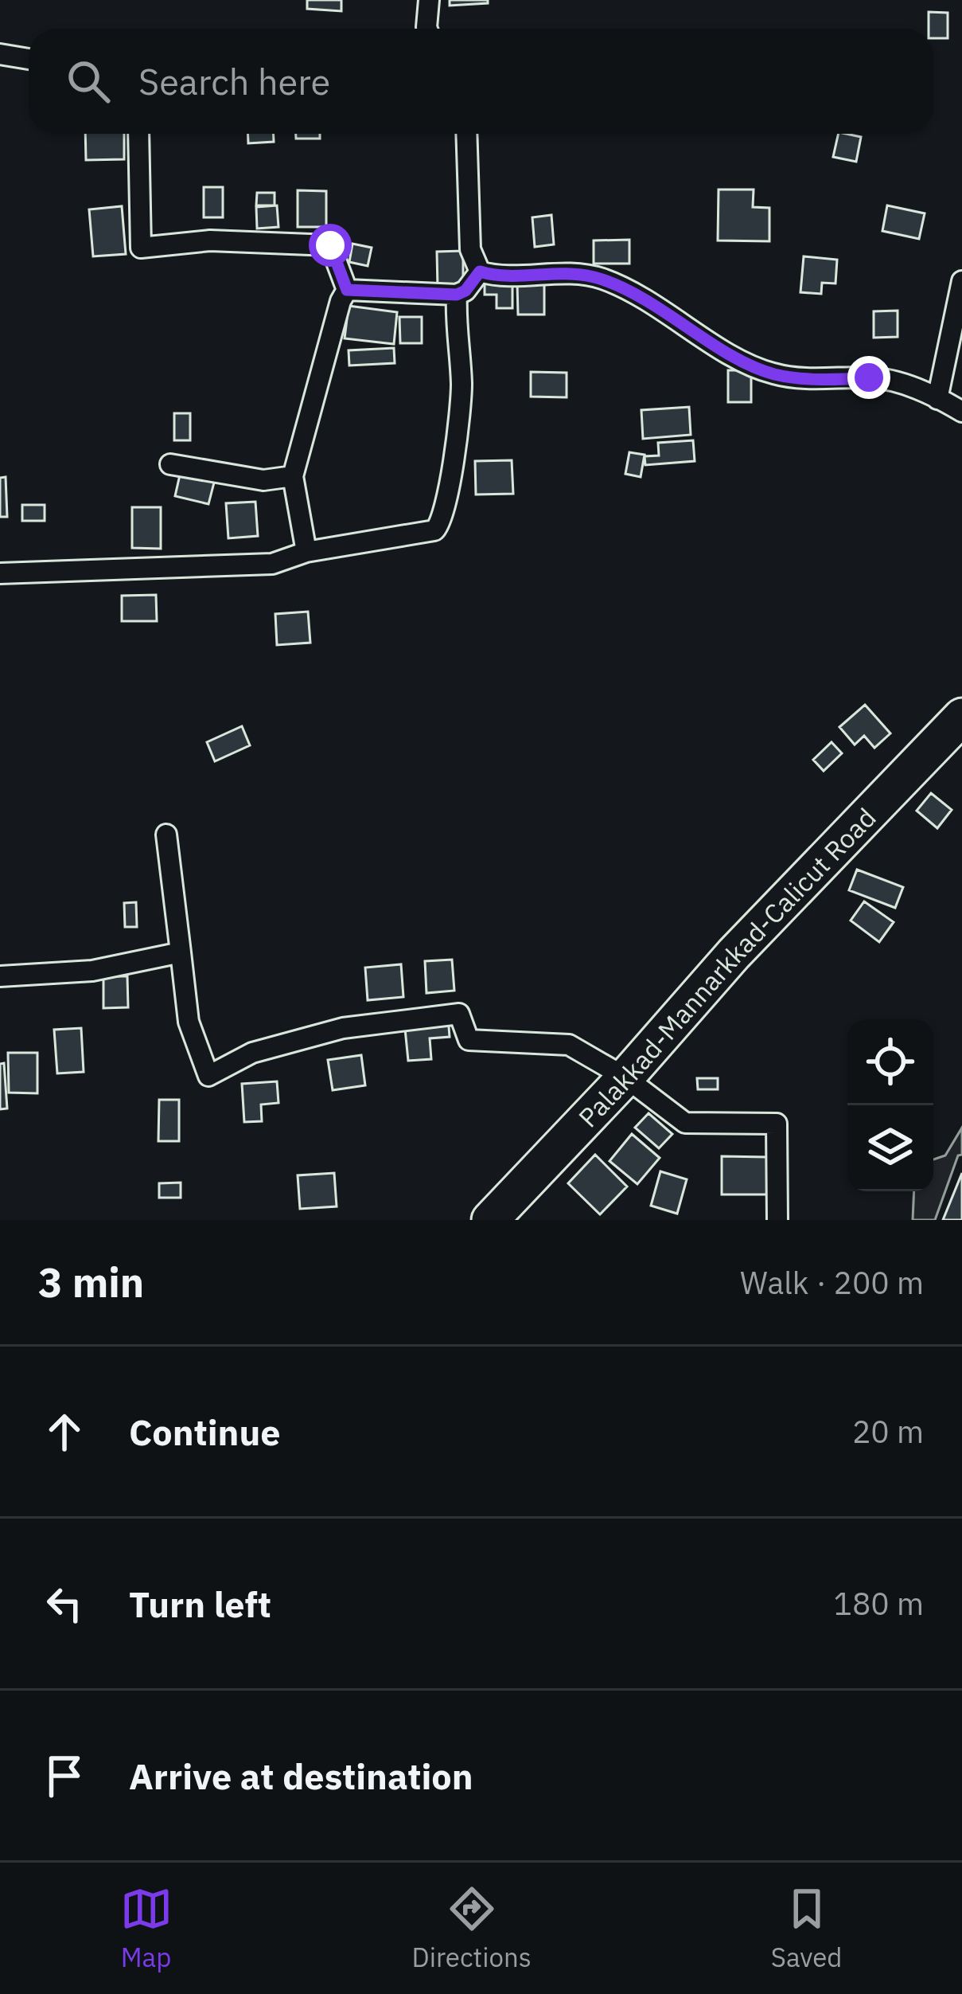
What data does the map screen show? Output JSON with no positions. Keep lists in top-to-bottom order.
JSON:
{
  "streets": {
    "highway": ["Palakkad-Mannarkkad-Calicut Road"]
  },
  "page": {
    "search": "Search here",
    "heading": ["3 min", "Walk · 200 m"],
    "list": [
      ["Continue", "20 m"],
      ["Turn left", "180 m"],
      "Arrive at destination"
    ],
    "nav": ["Map", "Directions", "Saved"]
  }
}
